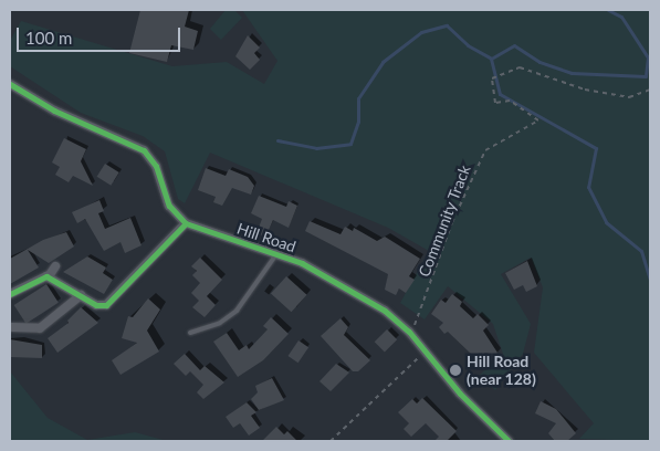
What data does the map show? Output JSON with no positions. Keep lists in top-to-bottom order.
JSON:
{
  "streets": {
    "street": ["Hill Road"],
    "path": ["Community Track"]
  },
  "crossings": [
    ["Community Track", "Hill Road"]
  ],
  "places": ["Hill Road (near 128)"],
  "scale_bar": "100 m"
}
